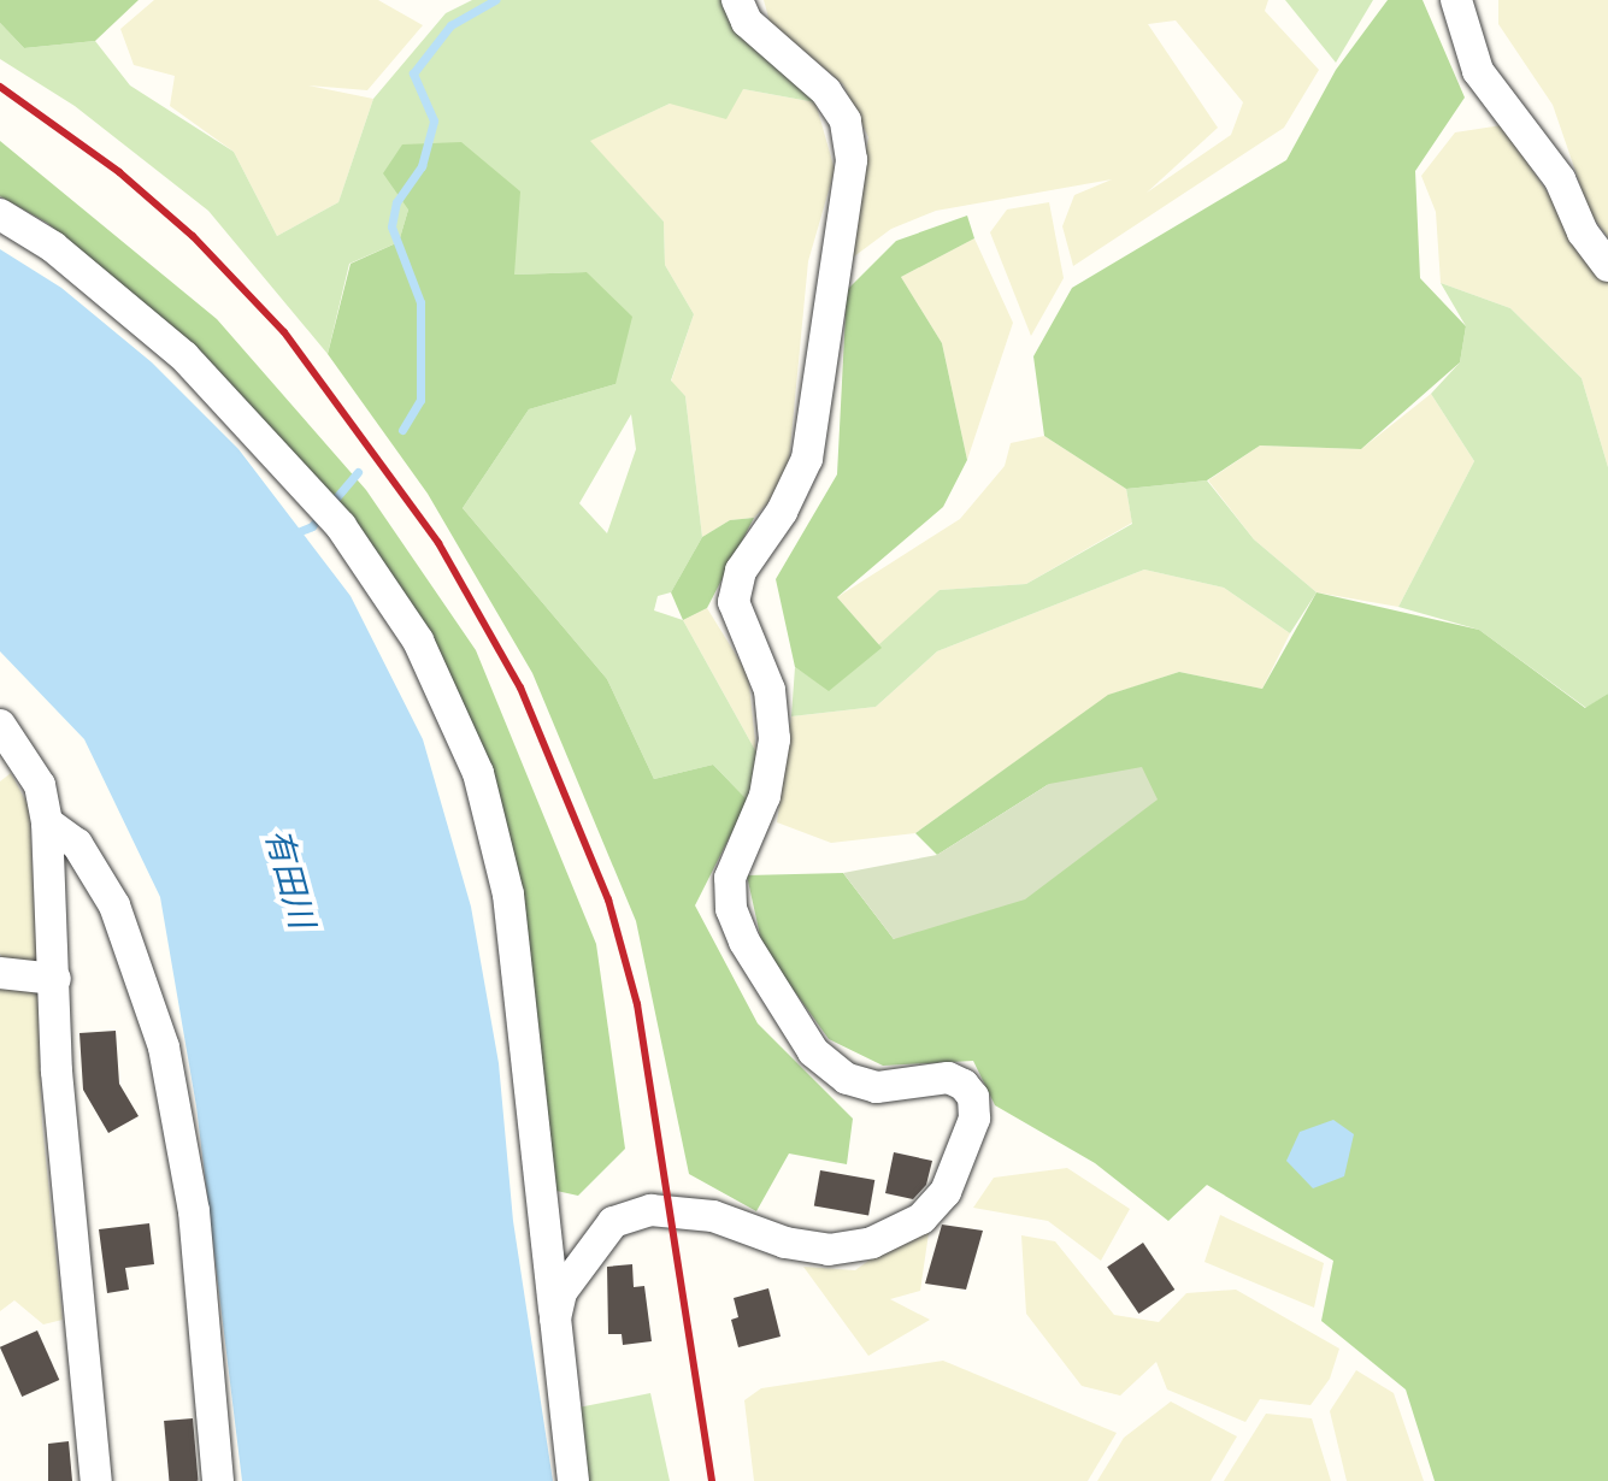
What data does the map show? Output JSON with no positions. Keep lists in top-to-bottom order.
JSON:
{
  "water": ["有田川"]
}
